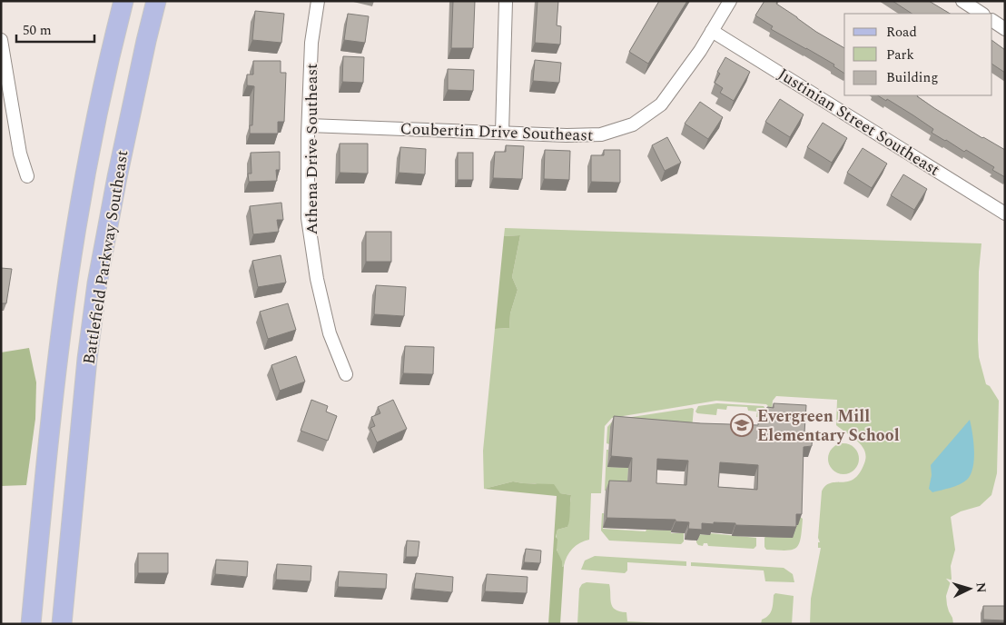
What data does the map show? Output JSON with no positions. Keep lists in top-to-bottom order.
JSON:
{
  "streets": {
    "main road": ["Battlefield Parkway Southeast"],
    "street": ["Justinian Street Southeast", "Coubertin Drive Southeast", "Athena Drive Southeast"]
  },
  "crossings": [
    ["Justinian Street Southeast", "Coubertin Drive Southeast"],
    ["Coubertin Drive Southeast", "Athena Drive Southeast"]
  ],
  "places": {
    "school or university": ["Evergreen Mill Elementary School"]
  },
  "legend": ["Road", "Park", "Building"],
  "scale_bar": "50 m",
  "north": "right"
}
